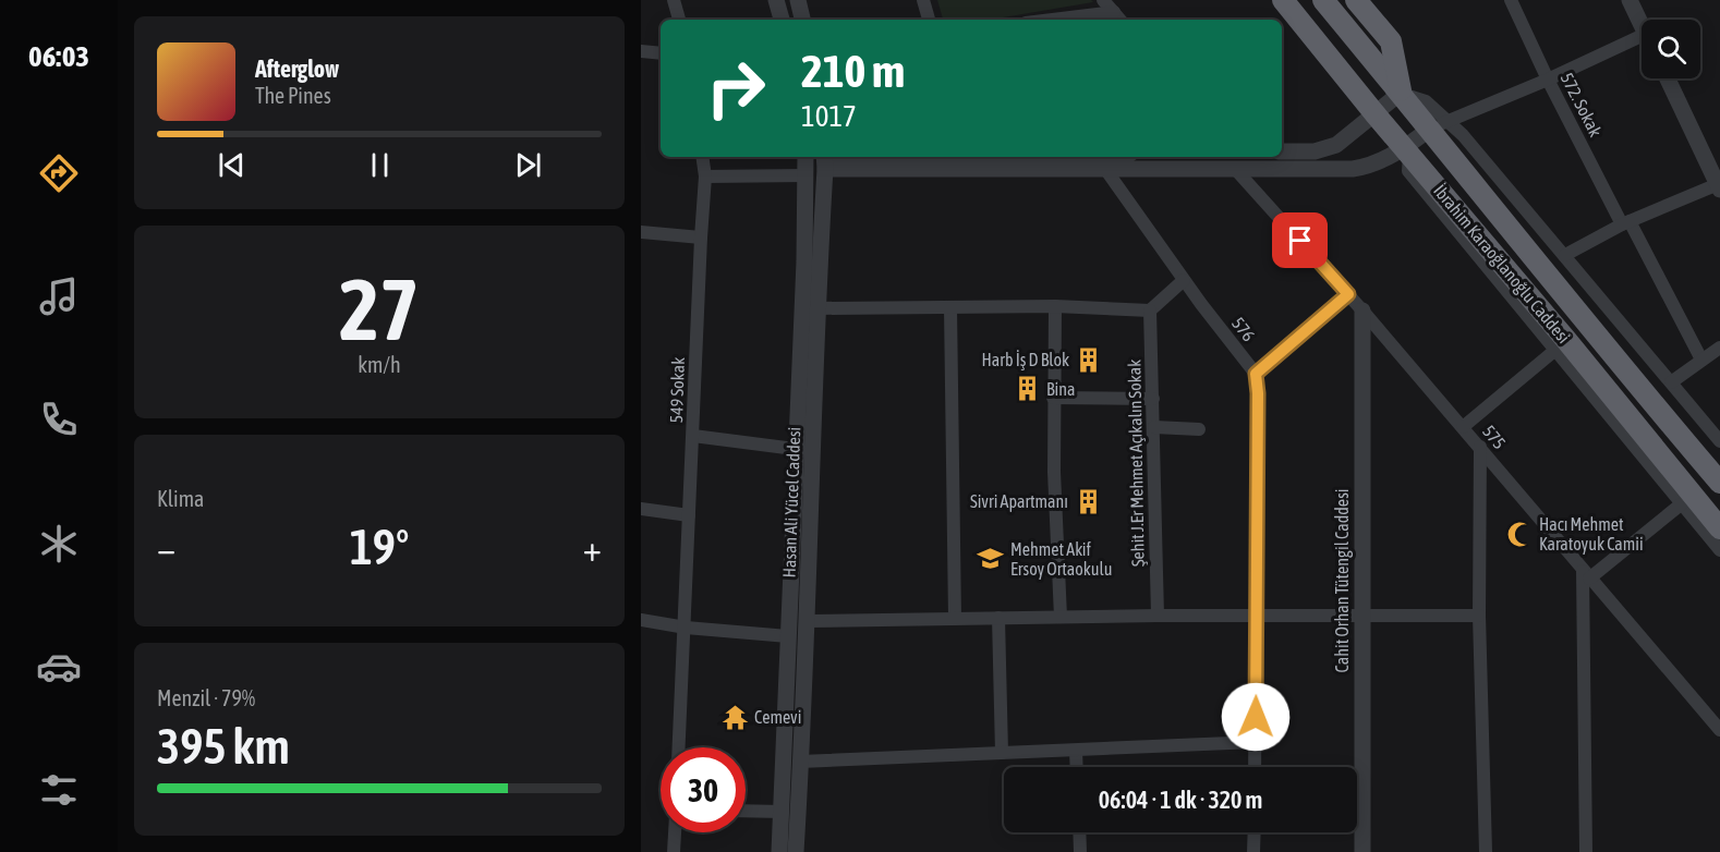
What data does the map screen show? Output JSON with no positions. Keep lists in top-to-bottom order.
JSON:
{
  "streets": {
    "highway": ["İbrahim Karaoğlanoğlu Caddesi"],
    "street": [
      "572. Sokak",
      "576",
      "549 Sokak",
      "575",
      "Şehit J.Er Mehmet Açıkalın Sokak",
      "Hasan Ali Yücel Caddesi",
      "Cahit Orhan Tütengil Caddesi"
    ]
  },
  "crossings": [
    ["575", "Cahit Orhan Tütengil Caddesi"]
  ],
  "places": {
    "building": ["Harb İş D Blok", "Bina", "Sivri Apartmanı"],
    "mosque": ["Hacı Mehmet Karatoyuk Camii"],
    "school or university": ["Mehmet Akif Ersoy Ortaokulu"],
    "temple": ["Cemevi"]
  },
  "page": {
    "tabs": "06:03",
    "turn": ["210 m", "1017"],
    "song": ["Afterglow", "The Pines"],
    "tile": [
      ["27", "km/h"],
      "Klima",
      ["Menzil · 79%", "395 km"]
    ],
    "heat": ["−", "19°", "+"],
    "limit": "30",
    "trip": "06:04 · 1 dk · 320 m"
  }
}
